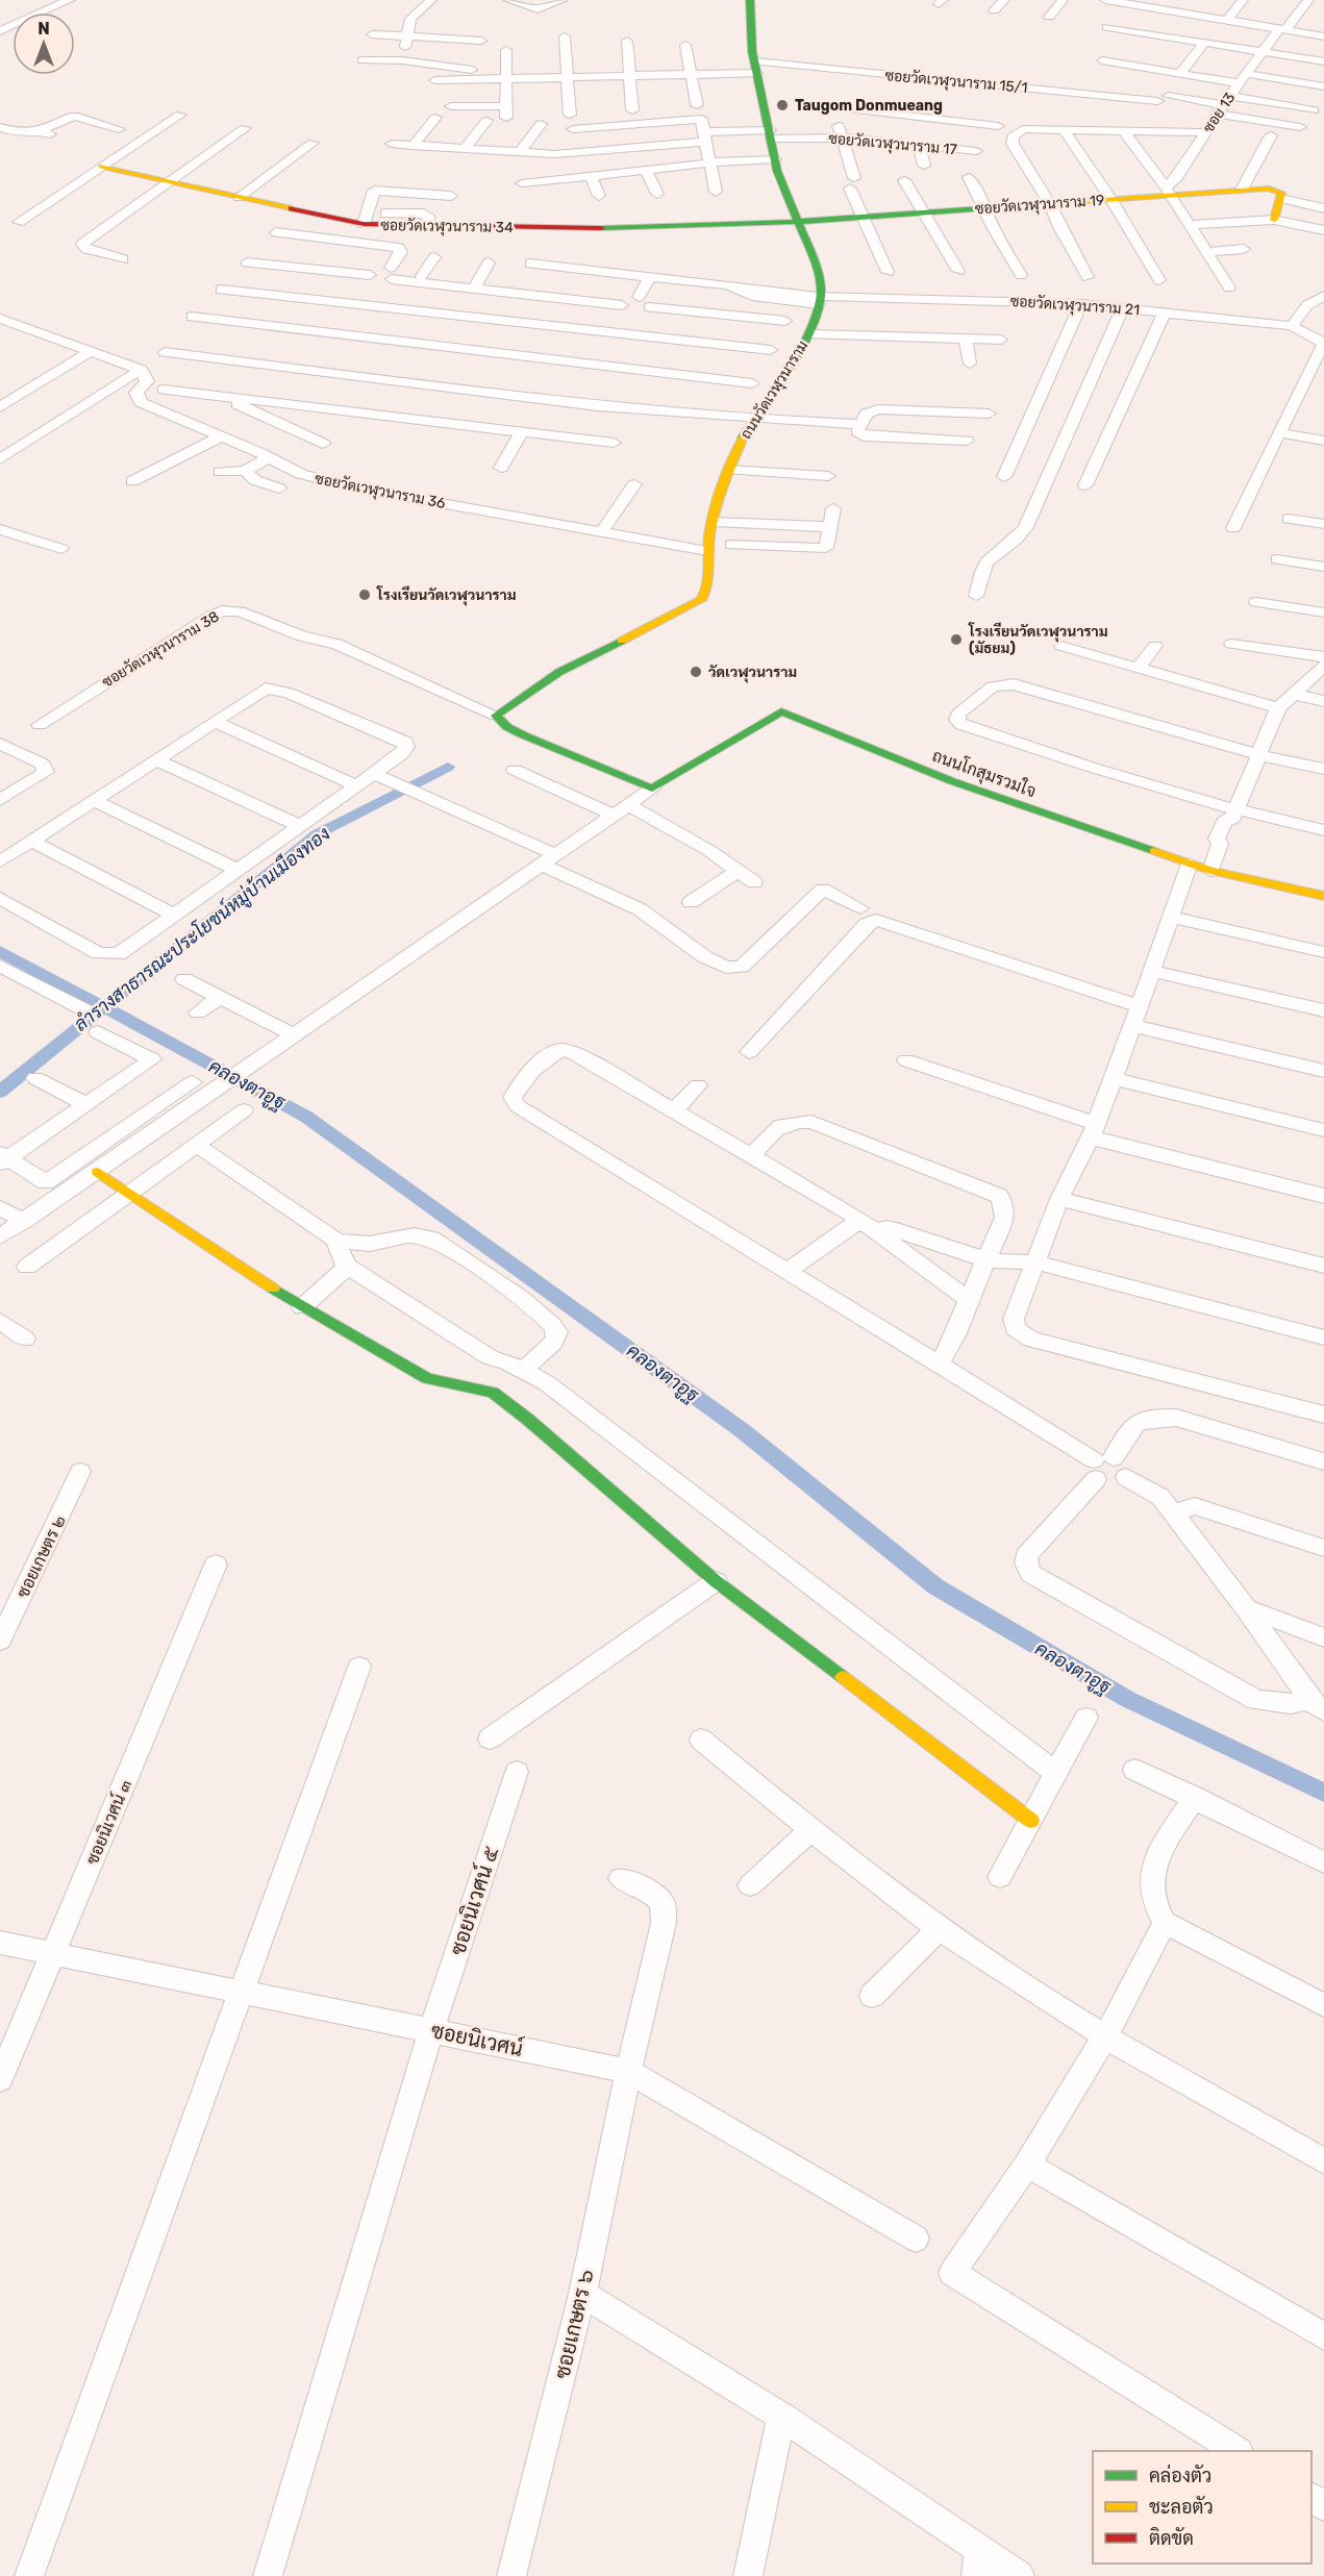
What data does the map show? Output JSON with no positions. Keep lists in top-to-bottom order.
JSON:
{
  "streets": {
    "street": [
      "ซอยวัดเวฬุวนาราม 15/1",
      "ซอย 13",
      "ซอยวัดเวฬุวนาราม 17",
      "ซอยวัดเวฬุวนาราม 19",
      "ซอยวัดเวฬุวนาราม 34",
      "ซอยวัดเวฬุวนาราม 21",
      "ถนนวัดเวฬุวนาราม",
      "ซอยวัดเวฬุวนาราม 36",
      "ซอยวัดเวฬุวนาราม 38",
      "ถนนโกสุมรวมใจ",
      "ซอยเกษตร ๒",
      "ซอยนิเวศน์ ๓",
      "ซอยนิเวศน์ ๕",
      "ซอยนิเวศน์",
      "ซอยเกษตร ๖"
    ]
  },
  "crossings": [
    ["ซอยวัดเวฬุวนาราม 15/1", "ซอย 13"],
    ["ซอย 13", "ซอยวัดเวฬุวนาราม 19"],
    ["ซอยวัดเวฬุวนาราม 19", "ซอยวัดเวฬุวนาราม 34"],
    ["ซอยวัดเวฬุวนาราม 21", "ถนนวัดเวฬุวนาราม"],
    ["ถนนวัดเวฬุวนาราม", "ซอยวัดเวฬุวนาราม 36"],
    ["ถนนวัดเวฬุวนาราม", "ซอยวัดเวฬุวนาราม 38"],
    ["ซอยนิเวศน์ ๓", "ซอยนิเวศน์"],
    ["ซอยนิเวศน์ ๕", "ซอยนิเวศน์"],
    ["ซอยนิเวศน์", "ซอยเกษตร ๖"]
  ],
  "water": ["ลำรางสาธารณะประโยชน์หมู่บ้านเมืองทอง", "คลองตาอูฐ"],
  "places": [
    "Taugom Donmueang",
    "โรงเรียนวัดเวฬุวนาราม",
    "โรงเรียนวัดเวฬุวนาราม (มัธยม)",
    "วัดเวฬุวนาราม"
  ],
  "legend": ["คล่องตัว", "ชะลอตัว", "ติดขัด"],
  "north": "top"
}
